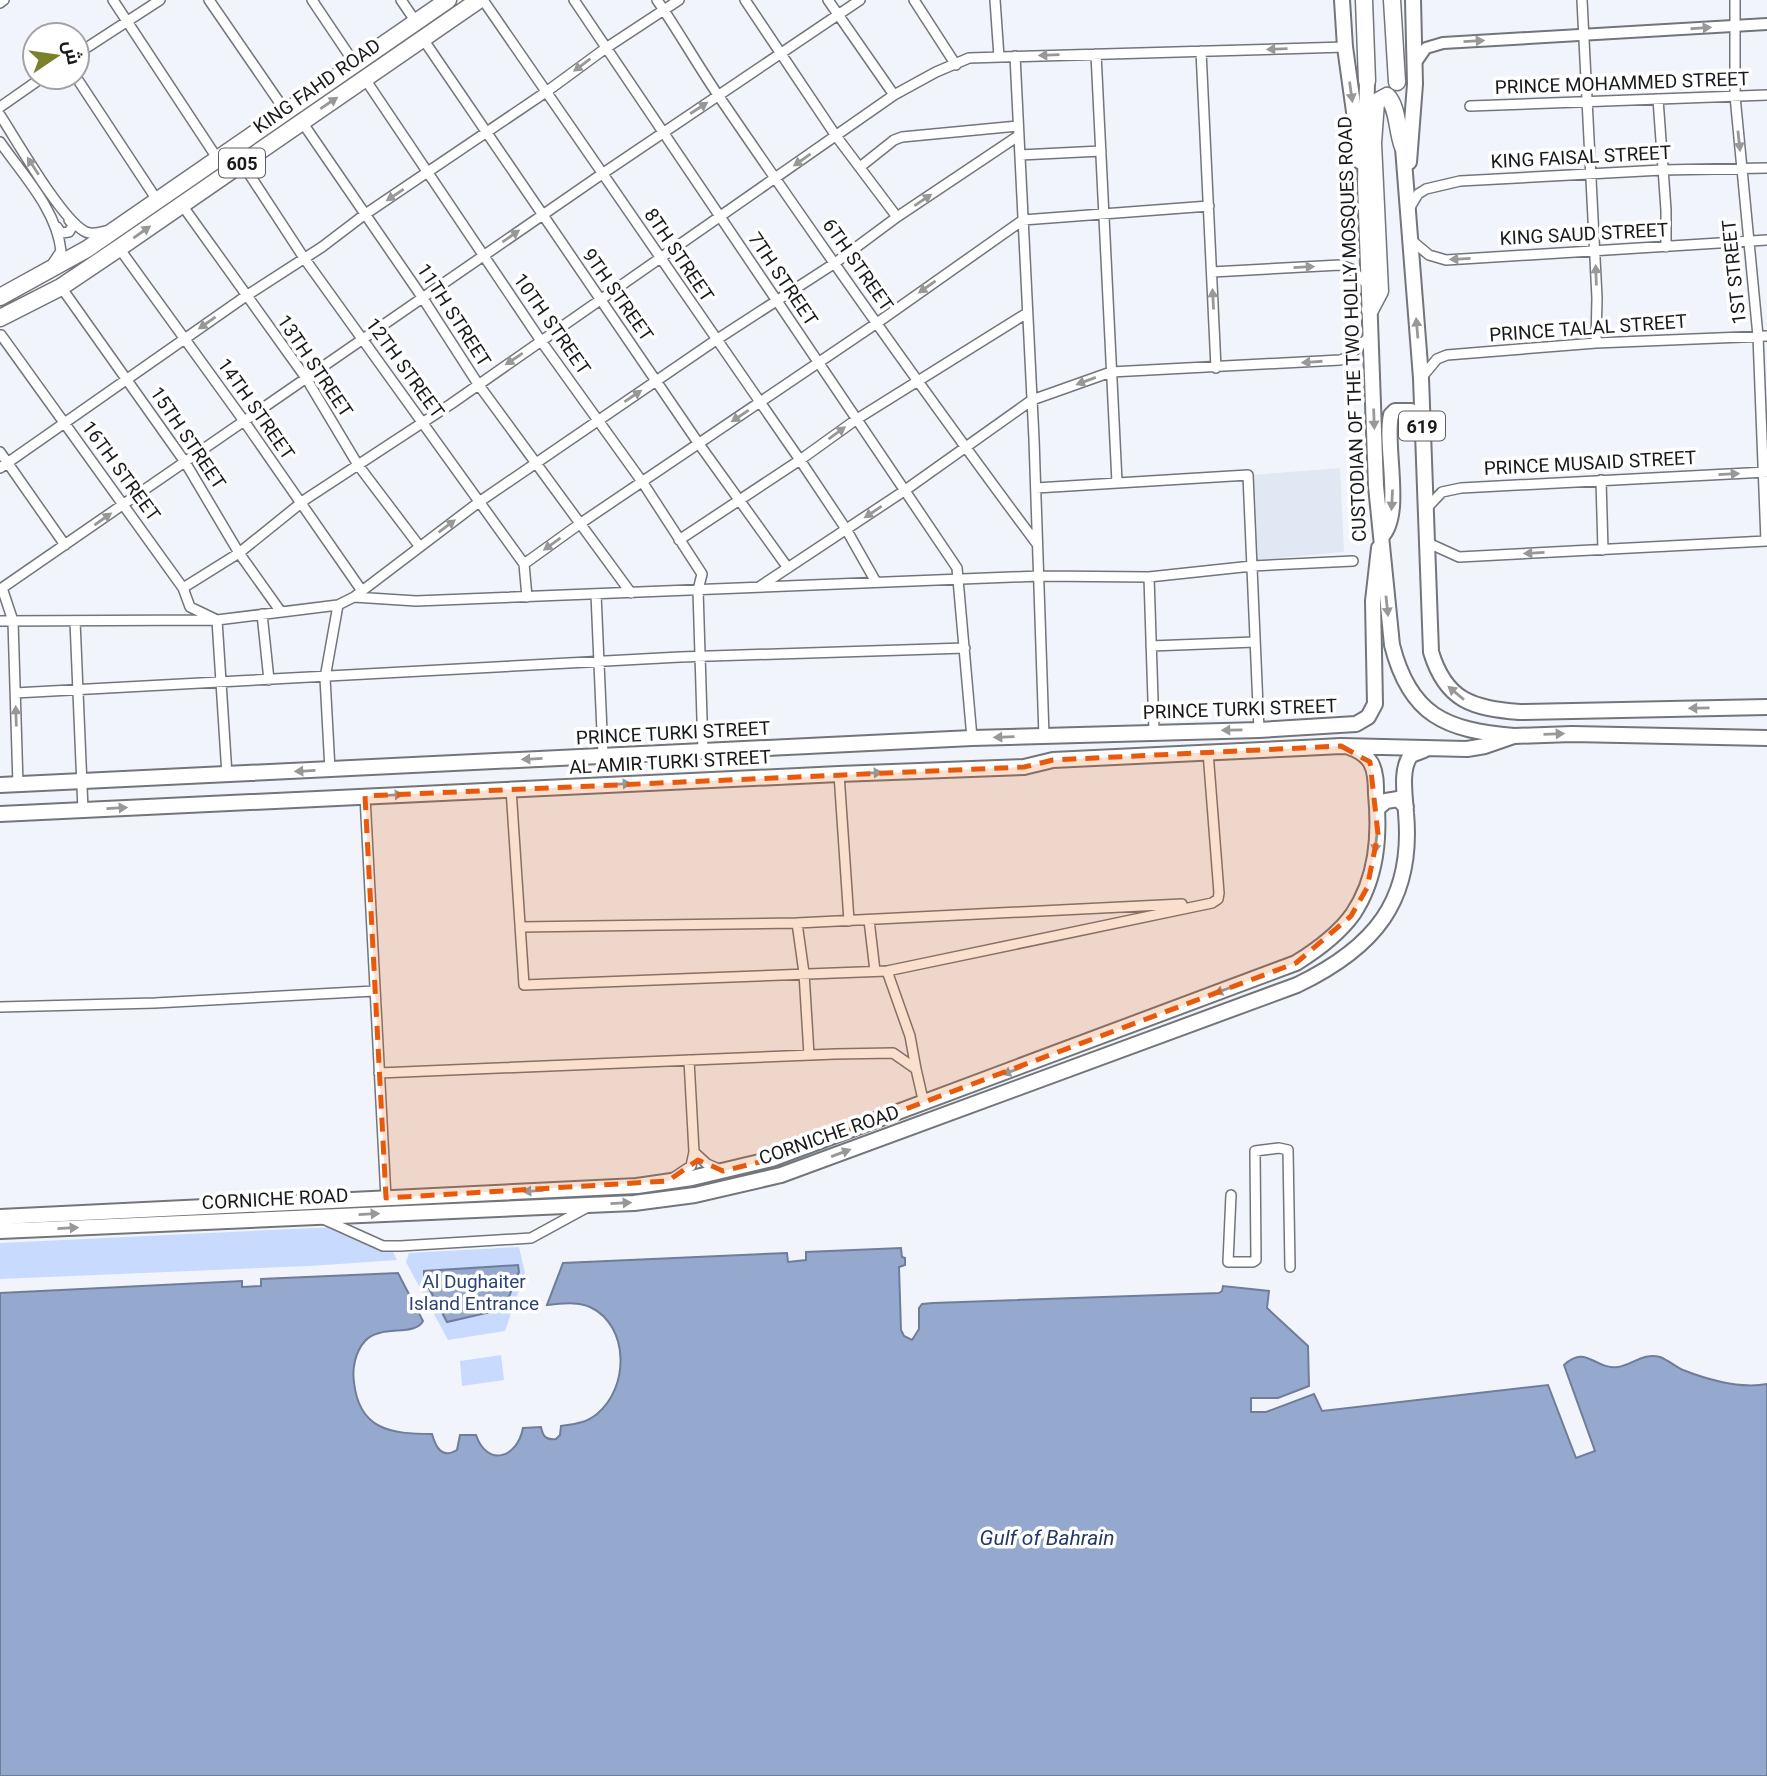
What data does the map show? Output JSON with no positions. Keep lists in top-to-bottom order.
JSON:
{
  "streets": {
    "highway": [
      "KING FAHD ROAD",
      "605",
      "CUSTODIAN OF THE TWO HOLLY MOSQUES ROAD",
      "619"
    ],
    "main road": ["PRINCE TURKI STREET", "AL AMIR TURKI STREET", "CORNICHE ROAD"],
    "street": [
      "PRINCE MOHAMMED STREET",
      "KING FAISAL STREET",
      "KING SAUD STREET",
      "8TH STREET",
      "6TH STREET",
      "1ST STREET",
      "7TH STREET",
      "9TH STREET",
      "11TH STREET",
      "10TH STREET",
      "PRINCE TALAL STREET",
      "13TH STREET",
      "12TH STREET",
      "14TH STREET",
      "15TH STREET",
      "PRINCE MUSAID STREET",
      "16TH STREET"
    ]
  },
  "crossings": [
    ["PRINCE MOHAMMED STREET", "1ST STREET"],
    ["KING FAHD ROAD", "8TH STREET"],
    ["KING FAHD ROAD", "9TH STREET"],
    ["KING FAHD ROAD", "11TH STREET"],
    ["KING FAHD ROAD", "10TH STREET"],
    ["KING FAHD ROAD", "13TH STREET"],
    ["KING FAHD ROAD", "12TH STREET"],
    ["KING FAHD ROAD", "14TH STREET"],
    ["KING FAHD ROAD", "15TH STREET"],
    ["KING FAISAL STREET", "1ST STREET"],
    ["KING FAISAL STREET", "619"],
    ["KING SAUD STREET", "1ST STREET"],
    ["KING SAUD STREET", "619"],
    ["1ST STREET", "PRINCE TALAL STREET"],
    ["1ST STREET", "PRINCE MUSAID STREET"],
    ["10TH STREET", "PRINCE TURKI STREET"],
    ["PRINCE TALAL STREET", "619"],
    ["CUSTODIAN OF THE TWO HOLLY MOSQUES ROAD", "PRINCE TURKI STREET"],
    ["619", "PRINCE MUSAID STREET"],
    ["AL AMIR TURKI STREET", "CORNICHE ROAD"]
  ],
  "one_way": ["KING SAUD STREET", "PRINCE TURKI STREET", "AL AMIR TURKI STREET"],
  "water": ["Gulf of Bahrain"],
  "parks": ["Al Dughaiter Island Entrance"],
  "north": "right"
}
